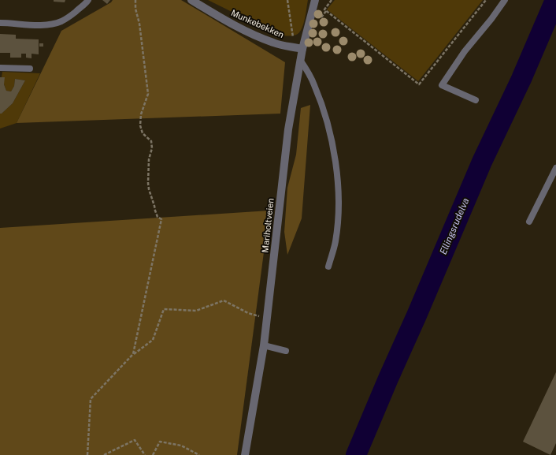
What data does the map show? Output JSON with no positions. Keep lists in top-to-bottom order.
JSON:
{
  "streets": {
    "street": ["Munkebekken", "Mariholtveien"]
  },
  "crossings": [
    ["Munkebekken", "Mariholtveien"]
  ],
  "water": ["Ellingsrudelva"]
}
